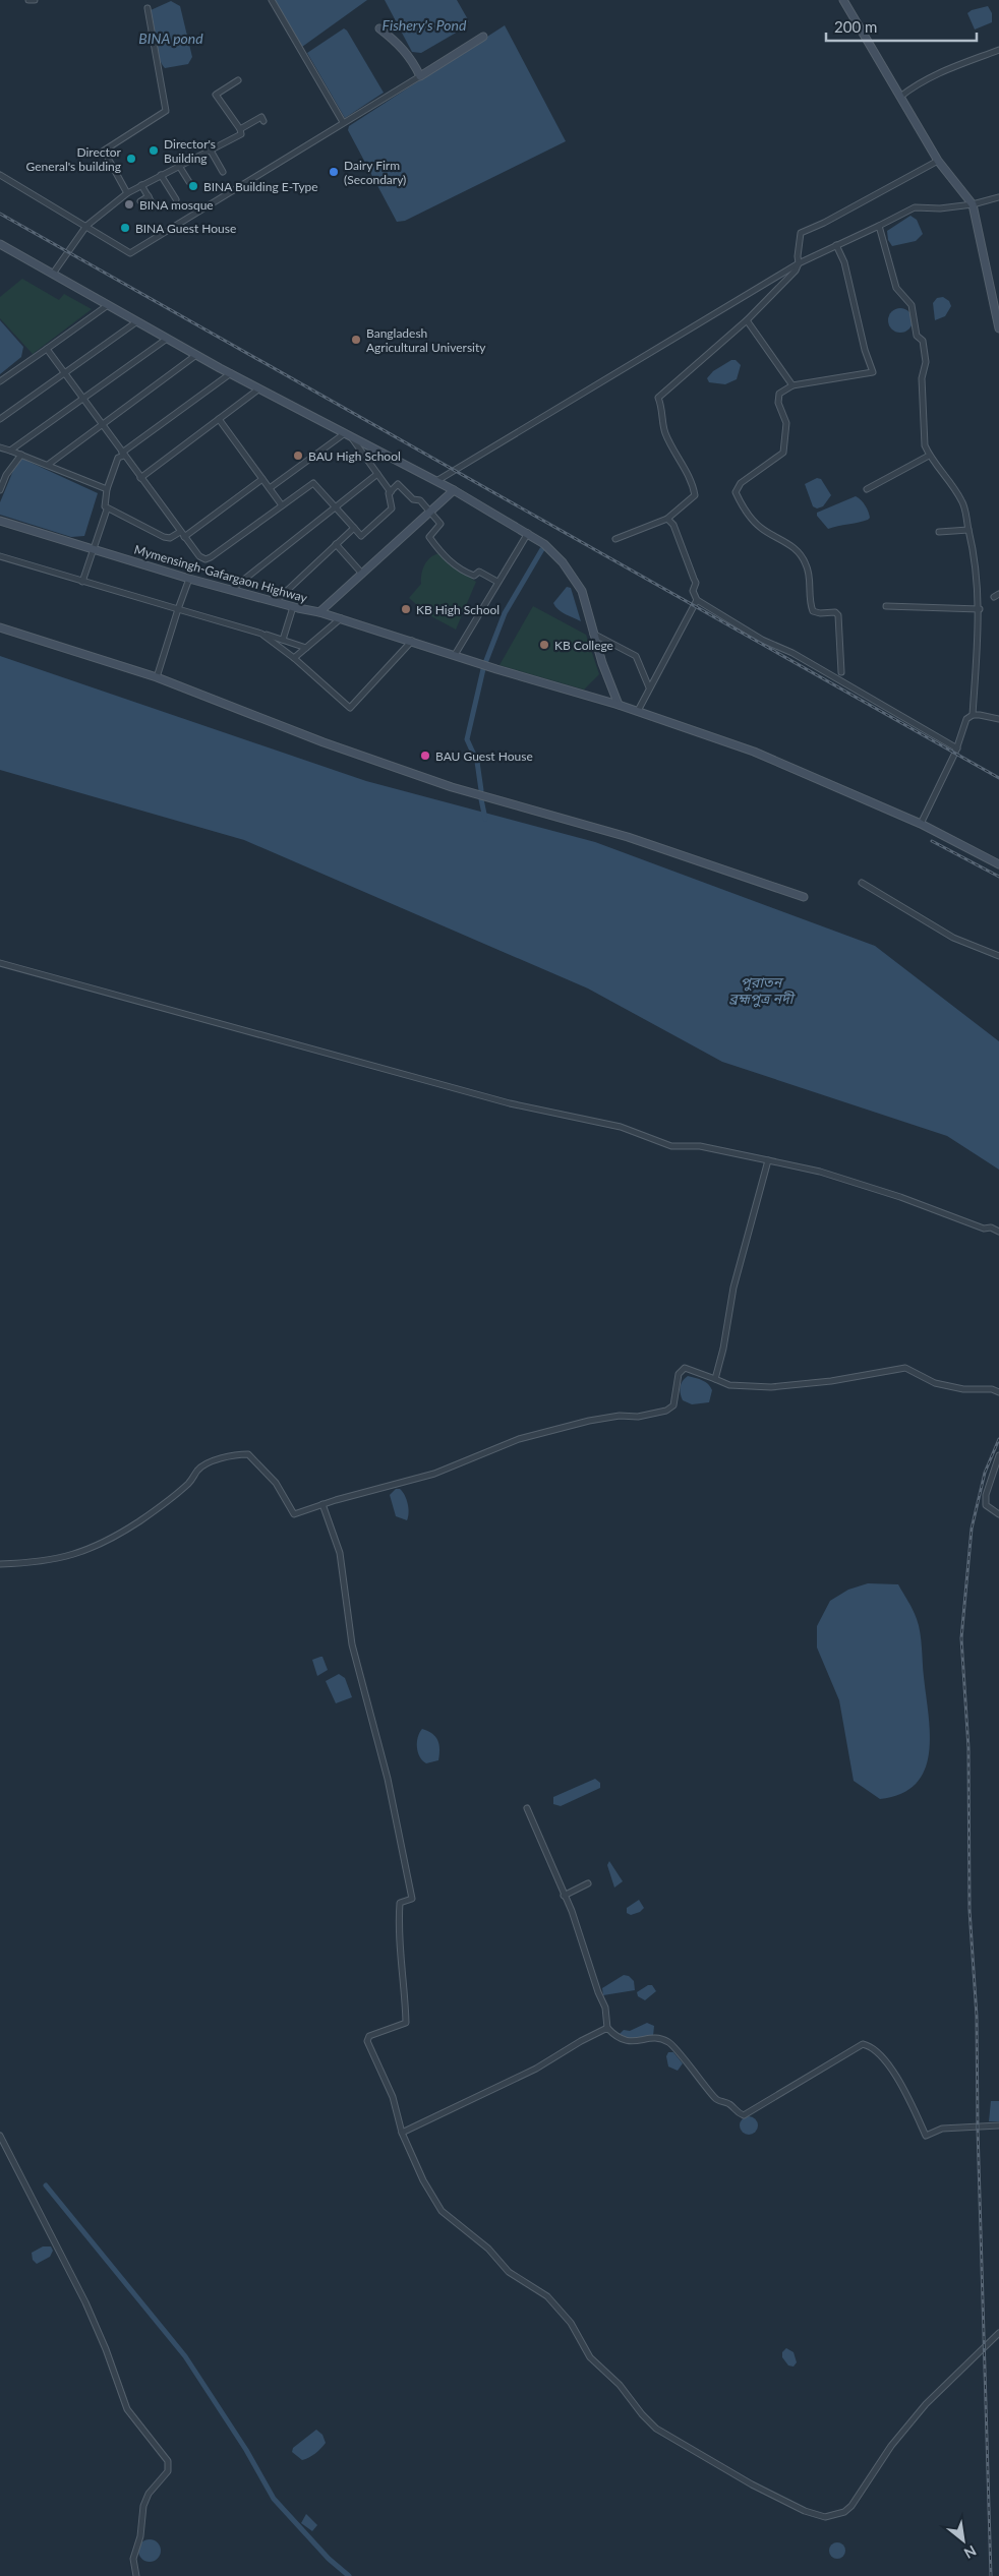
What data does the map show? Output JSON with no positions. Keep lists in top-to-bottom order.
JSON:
{
  "streets": {
    "street": ["Mymensingh-Gafargaon Highway"]
  },
  "water": ["Fishery's Pond", "BINA pond", "পুরাতন ব্রহ্মপুত্র নদী"],
  "places": [
    "Director's Building",
    "Director General's building",
    "Dairy Firm (Secondary)",
    "BINA Building E-Type",
    "BINA mosque",
    "BINA Guest House",
    "Bangladesh Agricultural University",
    "BAU High School",
    "KB High School",
    "KB College",
    "BAU Guest House"
  ],
  "scale_bar": "200 m",
  "north": "bottom right"
}
